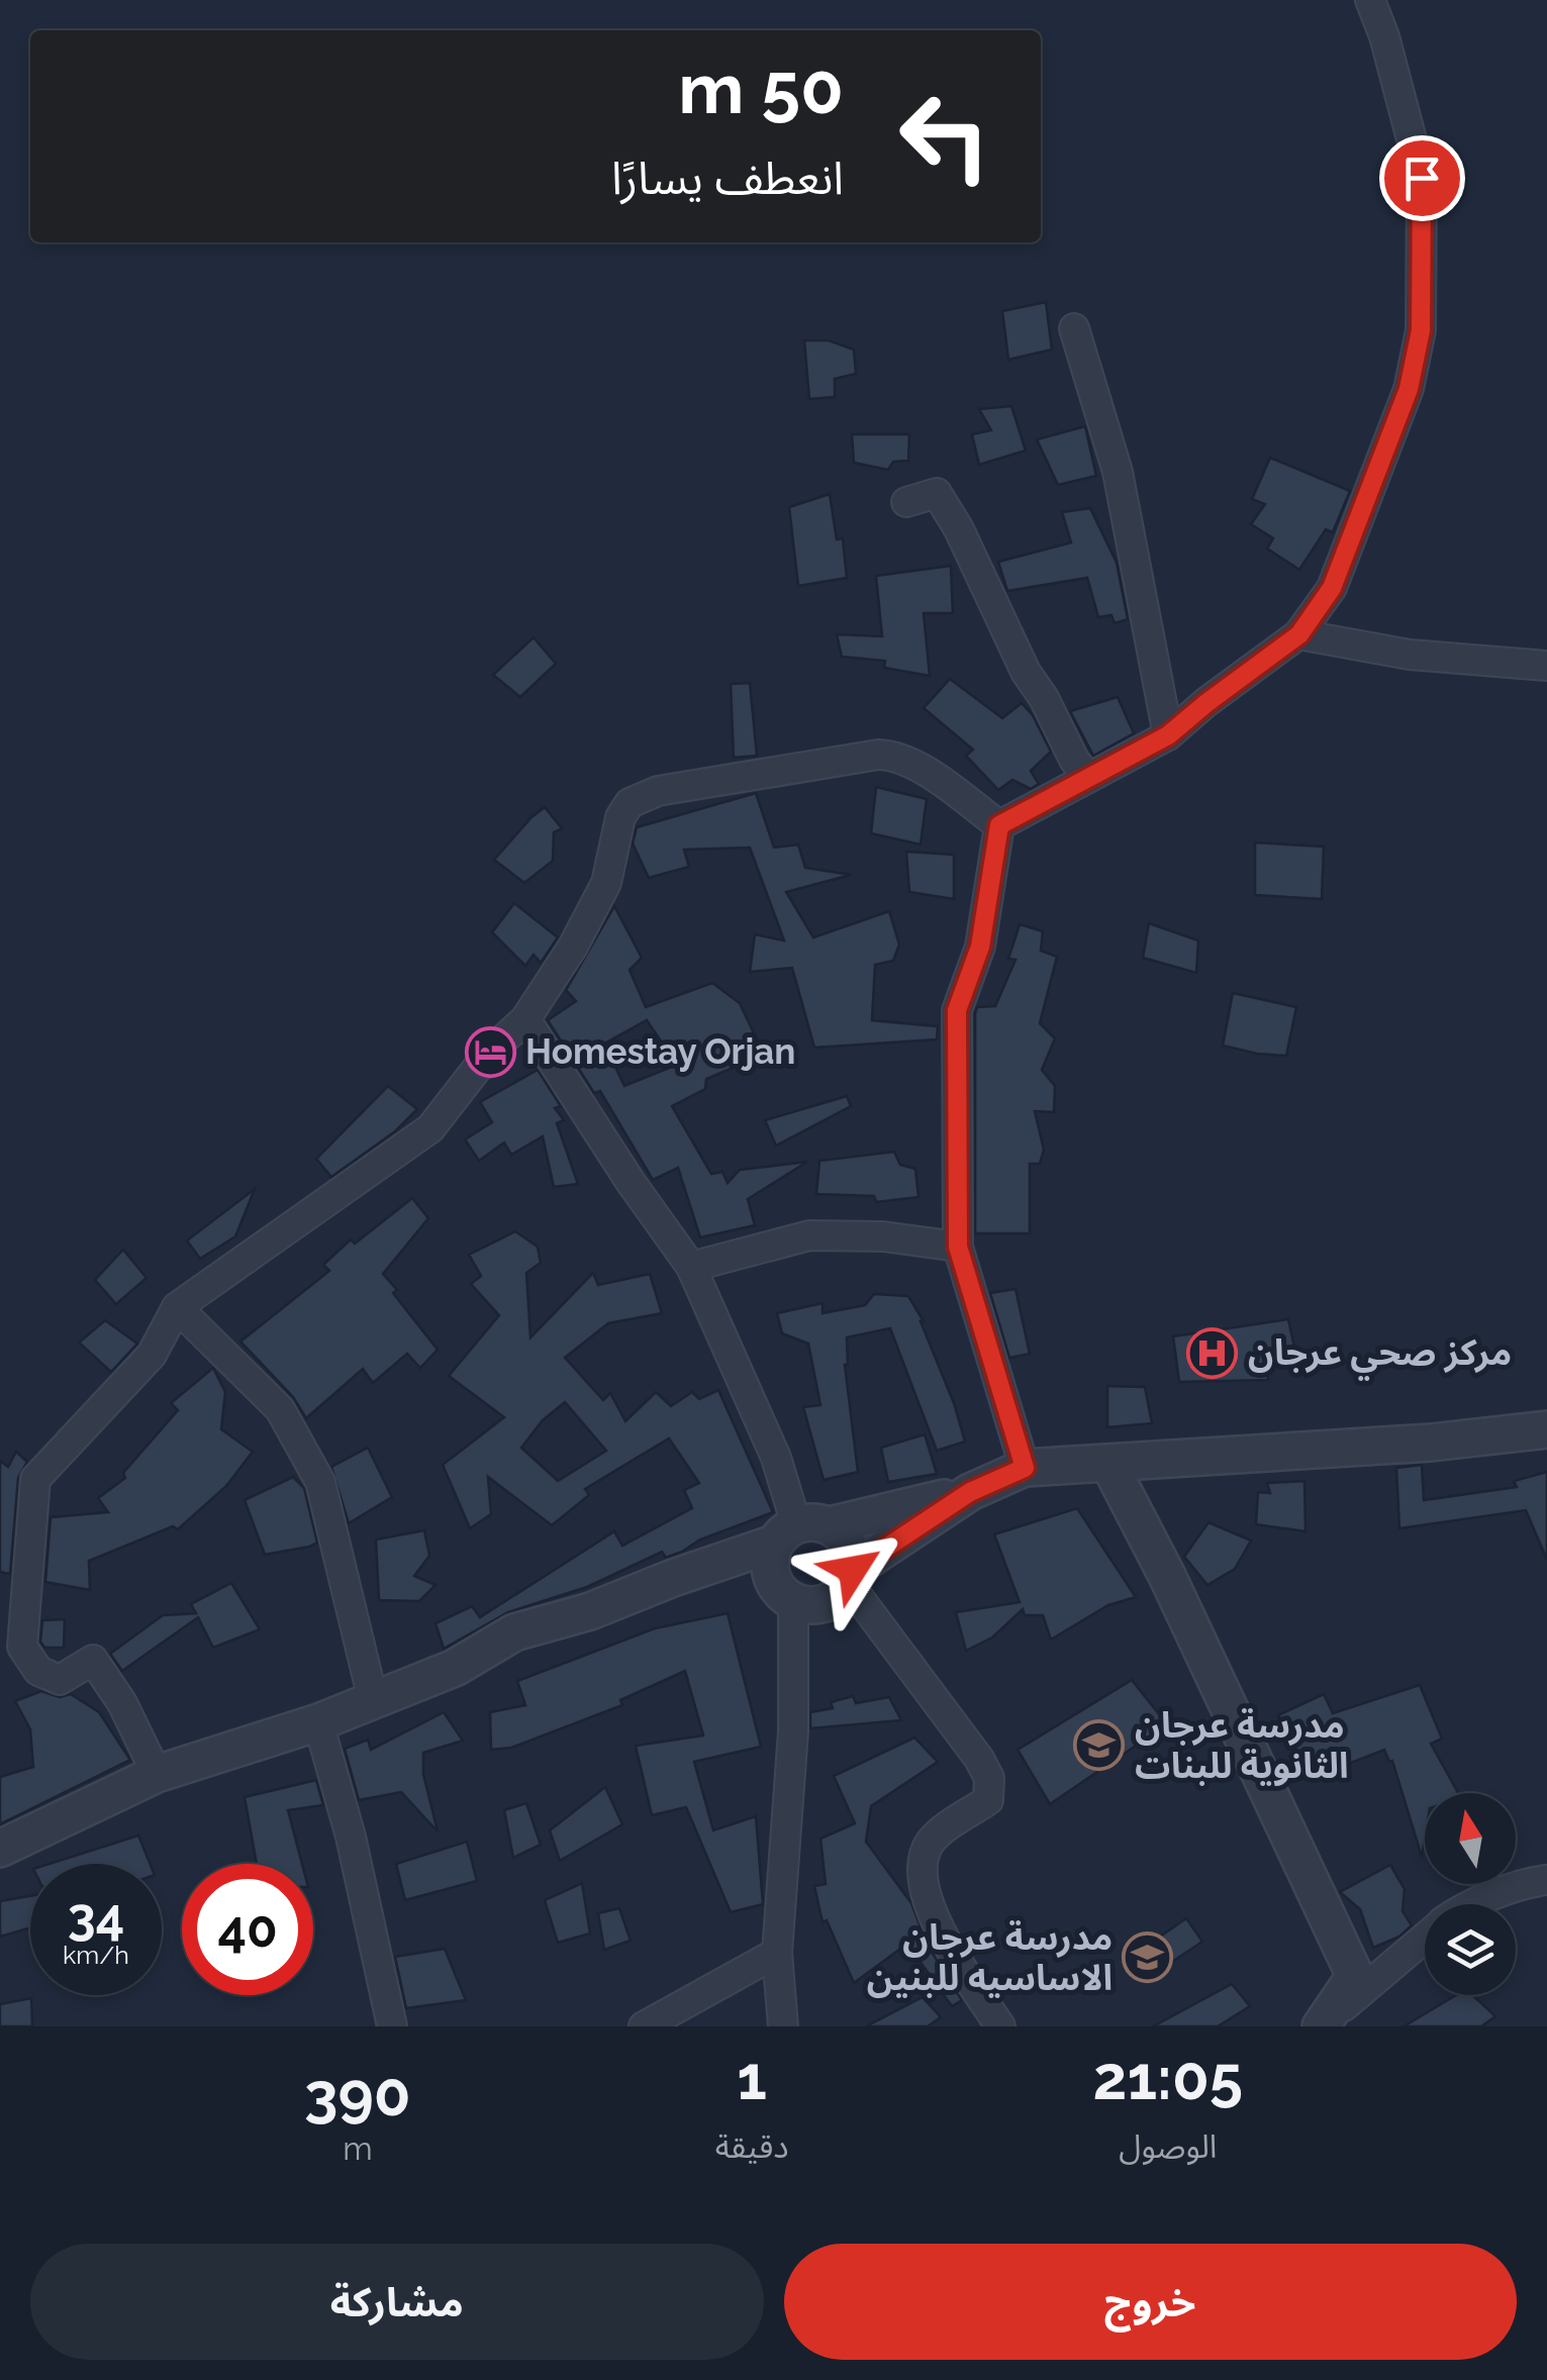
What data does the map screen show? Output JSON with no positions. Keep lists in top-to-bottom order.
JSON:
{
  "places": {
    "hotel": ["Homestay Orjan"],
    "hospital": ["مركز صحي عرجان"],
    "school or university": ["مدرسة عرجان الثانوية للبنات", "مدرسة عرجان الاساسيه للبنين"]
  },
  "north": "top",
  "page": {
    "turn": ["50 m", "انعطف يسارًا"],
    "speed": "34 km/h",
    "limit": "40",
    "eta": [
      "21:05",
      "الوصول",
      "1",
      "دقيقة",
      "390",
      "m"
    ],
    "buttons": ["خروج", "مشاركة"]
  }
}
